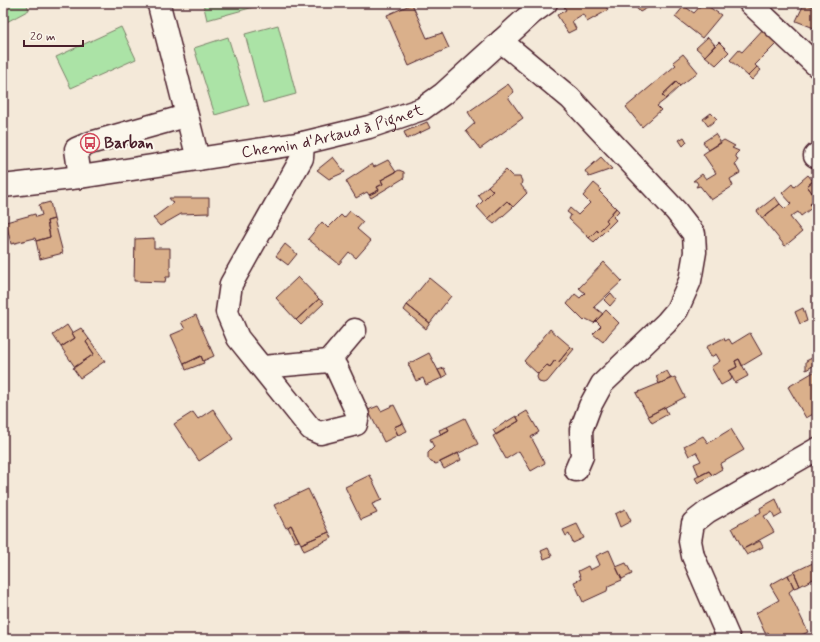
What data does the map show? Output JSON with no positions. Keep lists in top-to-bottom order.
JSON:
{
  "streets": {
    "street": ["Chemin d'Artaud à Pignet"]
  },
  "places": {
    "bus stop": ["Barban"]
  },
  "scale_bar": "20 m"
}
